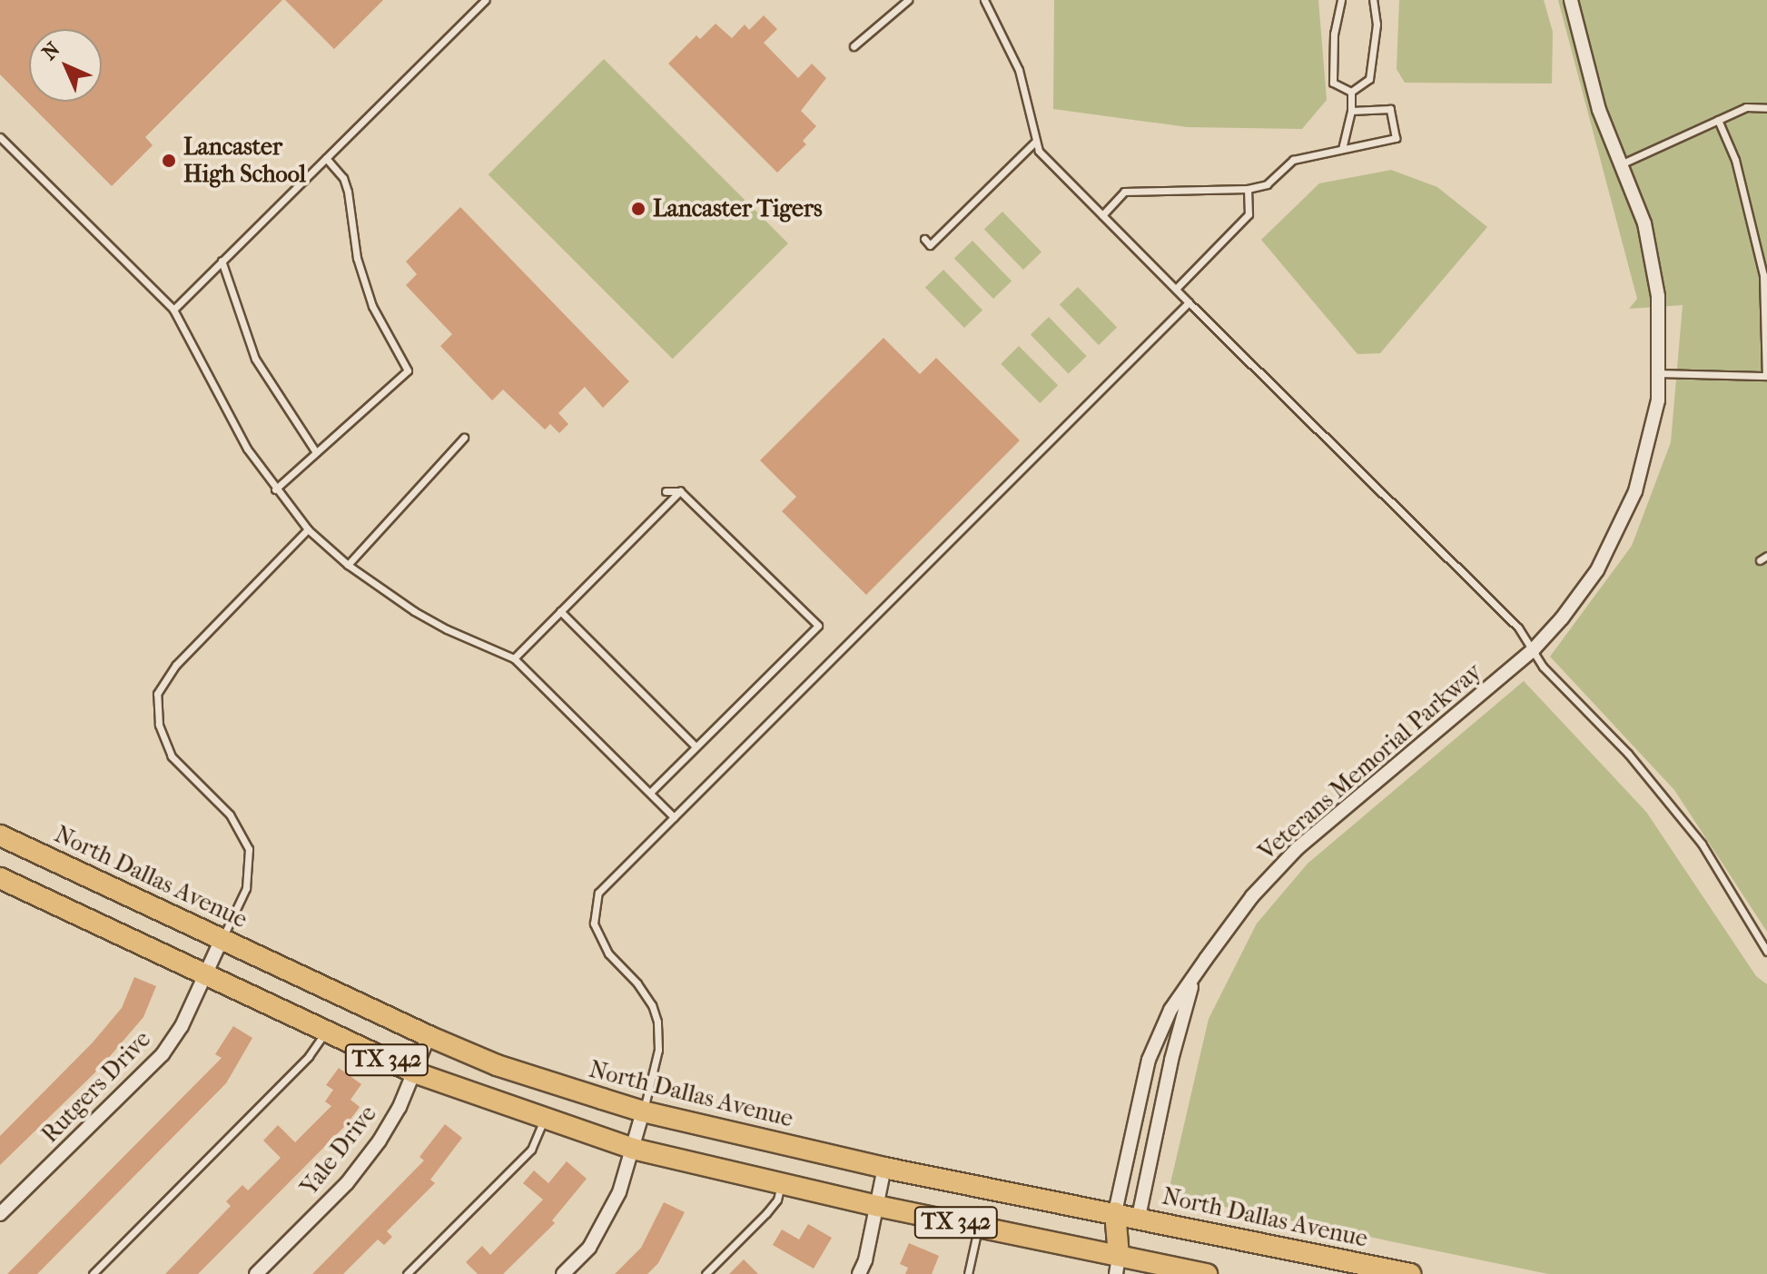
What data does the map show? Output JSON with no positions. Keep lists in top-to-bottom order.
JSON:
{
  "streets": {
    "main road": ["North Dallas Avenue", "TX 342"],
    "street": ["Veterans Memorial Parkway", "Rutgers Drive", "Yale Drive"]
  },
  "crossings": [
    ["Veterans Memorial Parkway", "North Dallas Avenue"],
    ["North Dallas Avenue", "Rutgers Drive"],
    ["North Dallas Avenue", "Yale Drive"],
    ["TX 342", "Rutgers Drive"],
    ["TX 342", "Yale Drive"]
  ],
  "places": ["Lancaster High School", "Lancaster Tigers"],
  "north": "top left"
}
